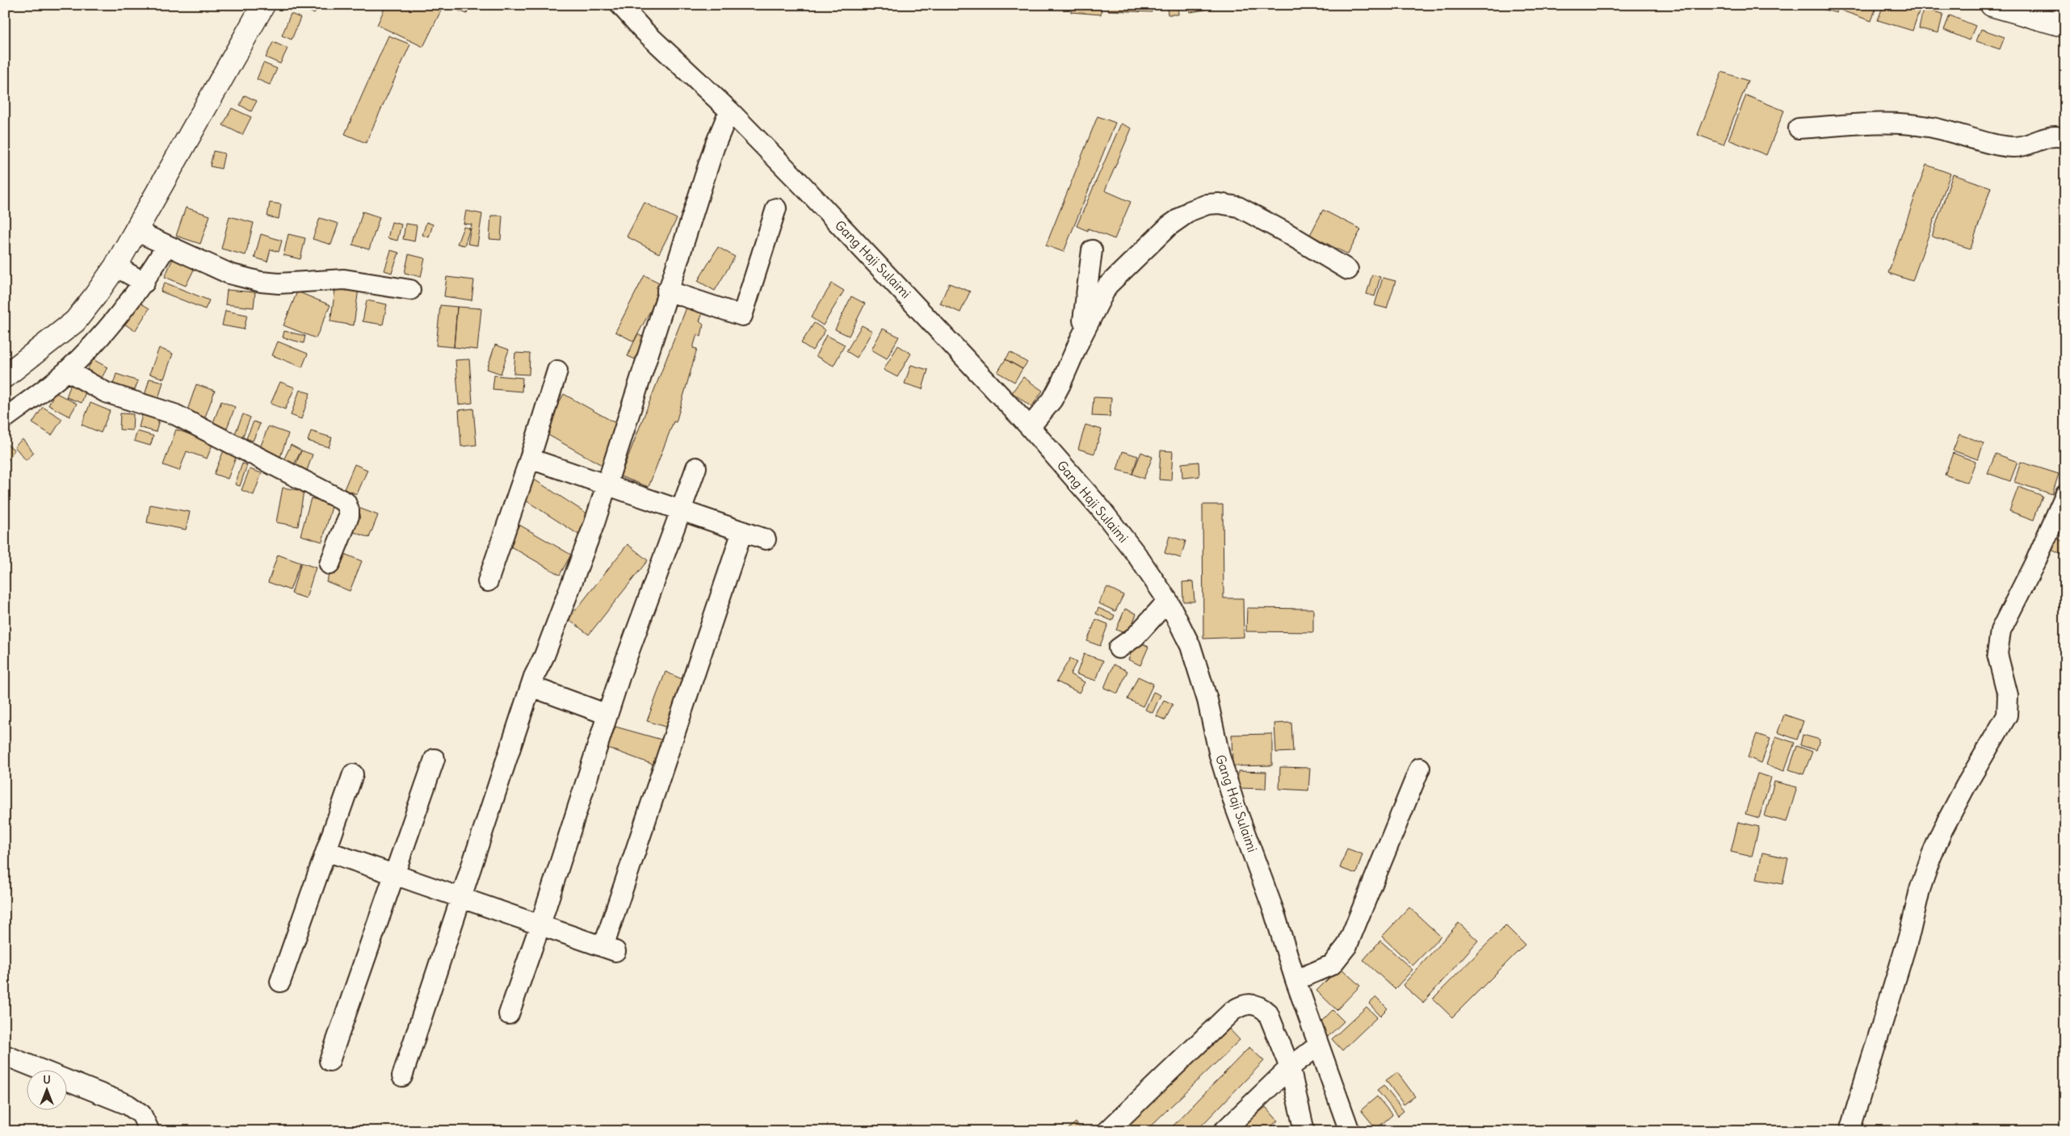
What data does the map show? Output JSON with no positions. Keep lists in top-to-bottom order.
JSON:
{
  "streets": {
    "street": ["Gang Haji Sulaimi"]
  },
  "north": "top"
}
